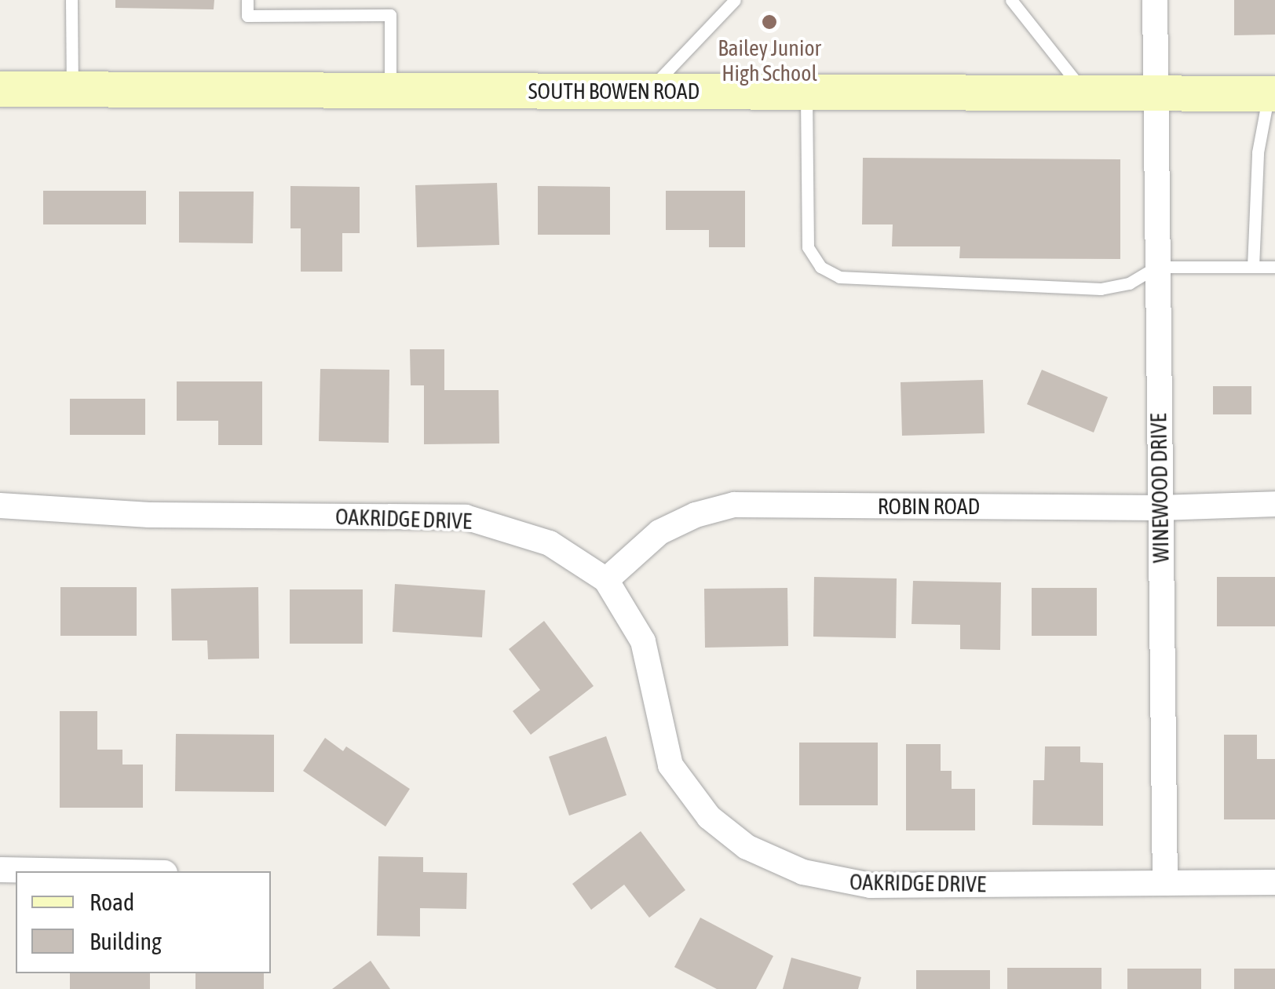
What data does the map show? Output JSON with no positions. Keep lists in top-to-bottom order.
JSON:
{
  "streets": {
    "main road": ["SOUTH BOWEN ROAD"],
    "street": ["WINEWOOD DRIVE", "ROBIN ROAD", "OAKRIDGE DRIVE"]
  },
  "crossings": [
    ["SOUTH BOWEN ROAD", "WINEWOOD DRIVE"],
    ["WINEWOOD DRIVE", "ROBIN ROAD"],
    ["WINEWOOD DRIVE", "OAKRIDGE DRIVE"],
    ["ROBIN ROAD", "OAKRIDGE DRIVE"]
  ],
  "places": ["Bailey Junior High School"],
  "legend": ["Road", "Building"]
}
